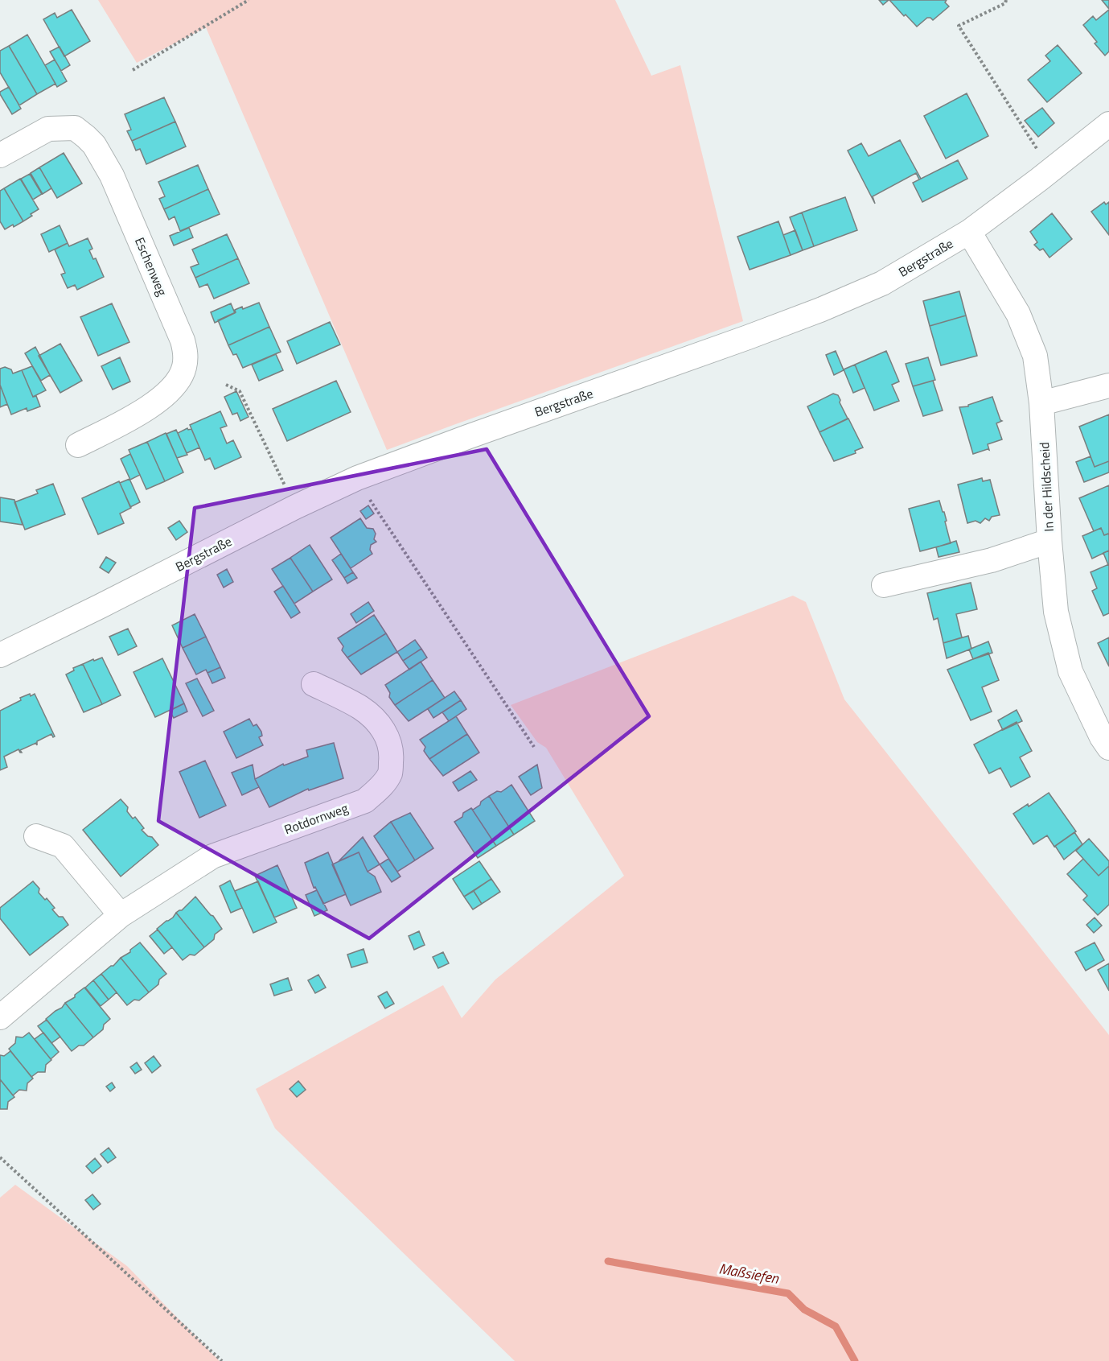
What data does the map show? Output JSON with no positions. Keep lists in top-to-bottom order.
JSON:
{
  "streets": {
    "street": [
      "Bergstraße",
      "Eschenweg",
      "In der Hildscheid",
      "Rotdornweg"
    ]
  },
  "crossings": [
    ["Bergstraße", "In der Hildscheid"]
  ],
  "water": ["Maßsiefen"]
}
